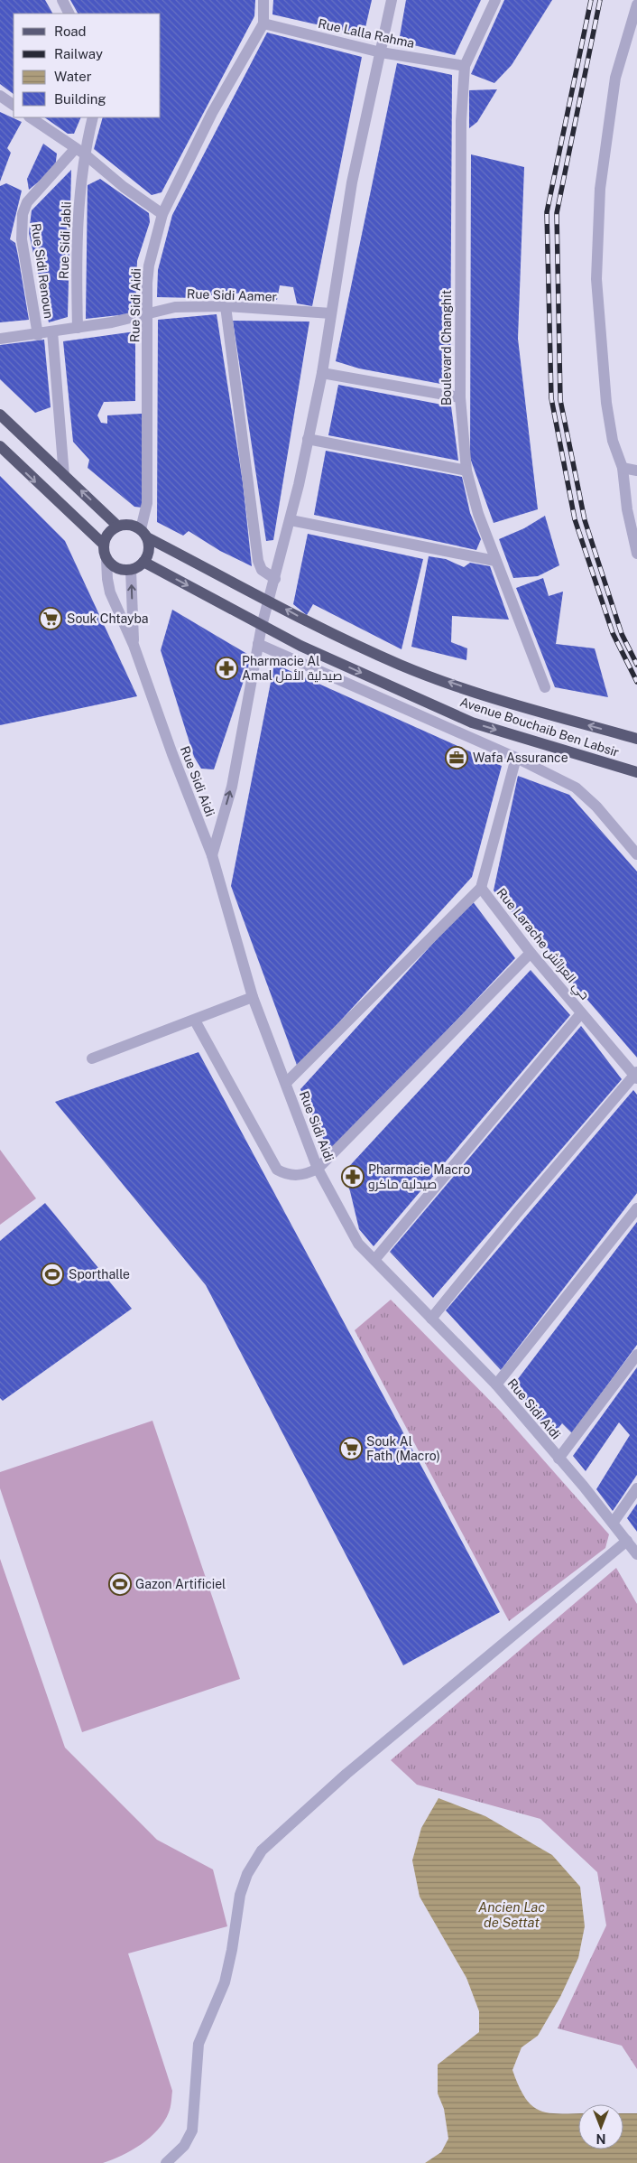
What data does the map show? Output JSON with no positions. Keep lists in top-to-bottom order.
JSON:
{
  "streets": {
    "main road": ["Avenue Bouchaib Ben Labsir"],
    "street": [
      "Rue Lalla Rahma",
      "Rue Sidi Jabli",
      "Rue Sidi Renoun",
      "Rue Sidi Aamer",
      "Rue Sidi Aidi",
      "Boulevard Changhit",
      "Rue Larache حي العرائش"
    ]
  },
  "crossings": [
    ["Rue Lalla Rahma", "Rue Sidi Aidi"],
    ["Rue Lalla Rahma", "Boulevard Changhit"],
    ["Rue Sidi Jabli", "Rue Sidi Renoun"],
    ["Rue Sidi Jabli", "Rue Sidi Aamer"],
    ["Rue Sidi Renoun", "Rue Sidi Aamer"],
    ["Rue Sidi Aamer", "Rue Sidi Aidi"],
    ["Rue Sidi Aidi", "Avenue Bouchaib Ben Labsir"]
  ],
  "water": ["Ancien Lac de Settat"],
  "places": {
    "supermarket": ["Souk Chtayba", "Souk Al Fath (Macro)"],
    "pharmacy": ["Pharmacie Al Amal صيدلية الأمل", "Pharmacie Macro صيدلية ماكرو"],
    "office": ["Wafa Assurance"],
    "sports": ["Sporthalle", "Gazon Artificiel"]
  },
  "legend": [
    "Road",
    "Railway",
    "Water",
    "Building"
  ],
  "north": "bottom"
}
